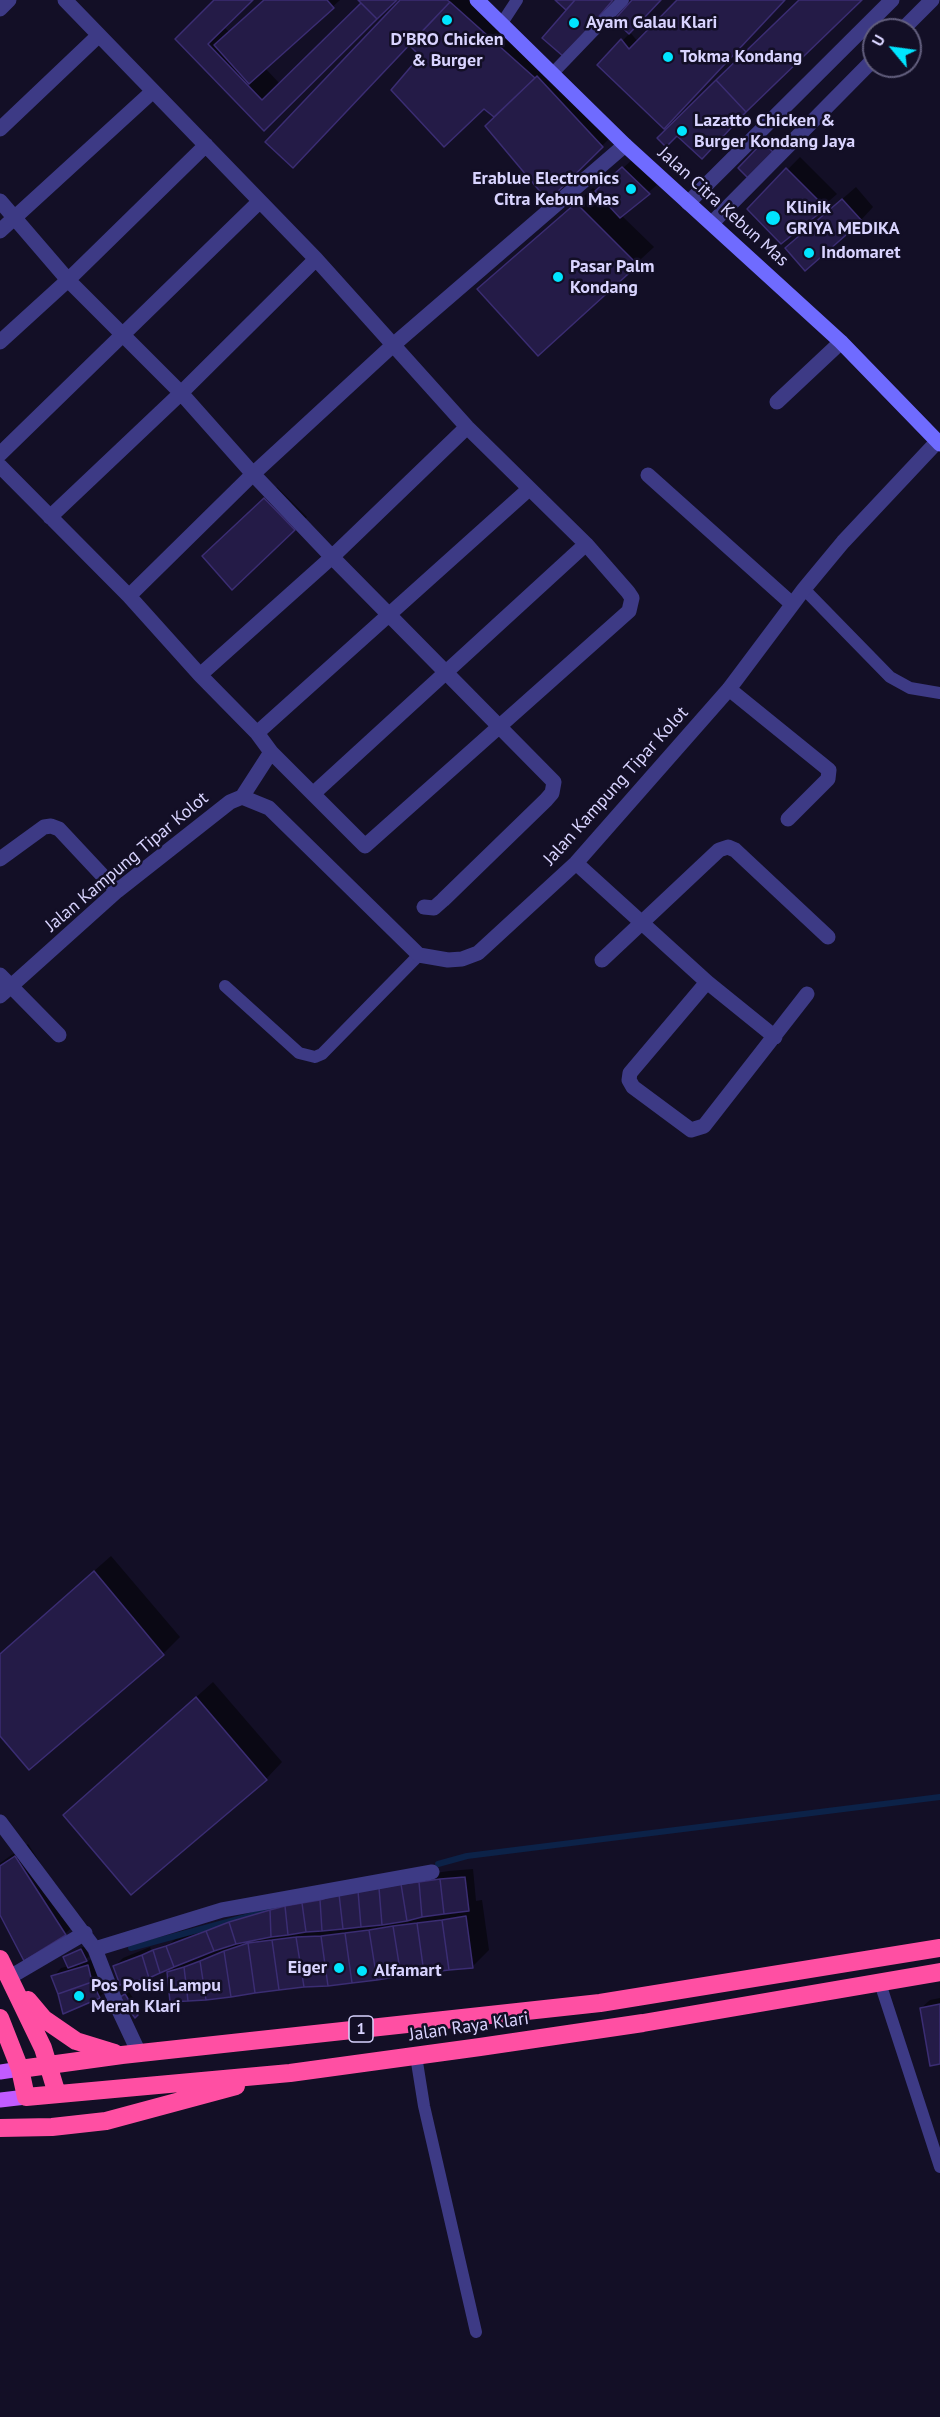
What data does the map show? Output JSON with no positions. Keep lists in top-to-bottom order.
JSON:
{
  "streets": {
    "highway": ["Jalan Raya Klari", "1"],
    "street": ["Jalan Citra Kebun Mas", "Jalan Kampung Tipar Kolot"]
  },
  "crossings": [
    ["Jalan Citra Kebun Mas", "Jalan Kampung Tipar Kolot"]
  ],
  "places": [
    "D'BRO Chicken & Burger",
    "Ayam Galau Klari",
    "Tokma Kondang",
    "Lazatto Chicken & Burger Kondang Jaya",
    "Erablue Electronics Citra Kebun Mas",
    "Klinik GRIYA MEDIKA",
    "Indomaret",
    "Pasar Palm Kondang",
    "Eiger",
    "Alfamart",
    "Pos Polisi Lampu Merah Klari"
  ],
  "north": "top left"
}
